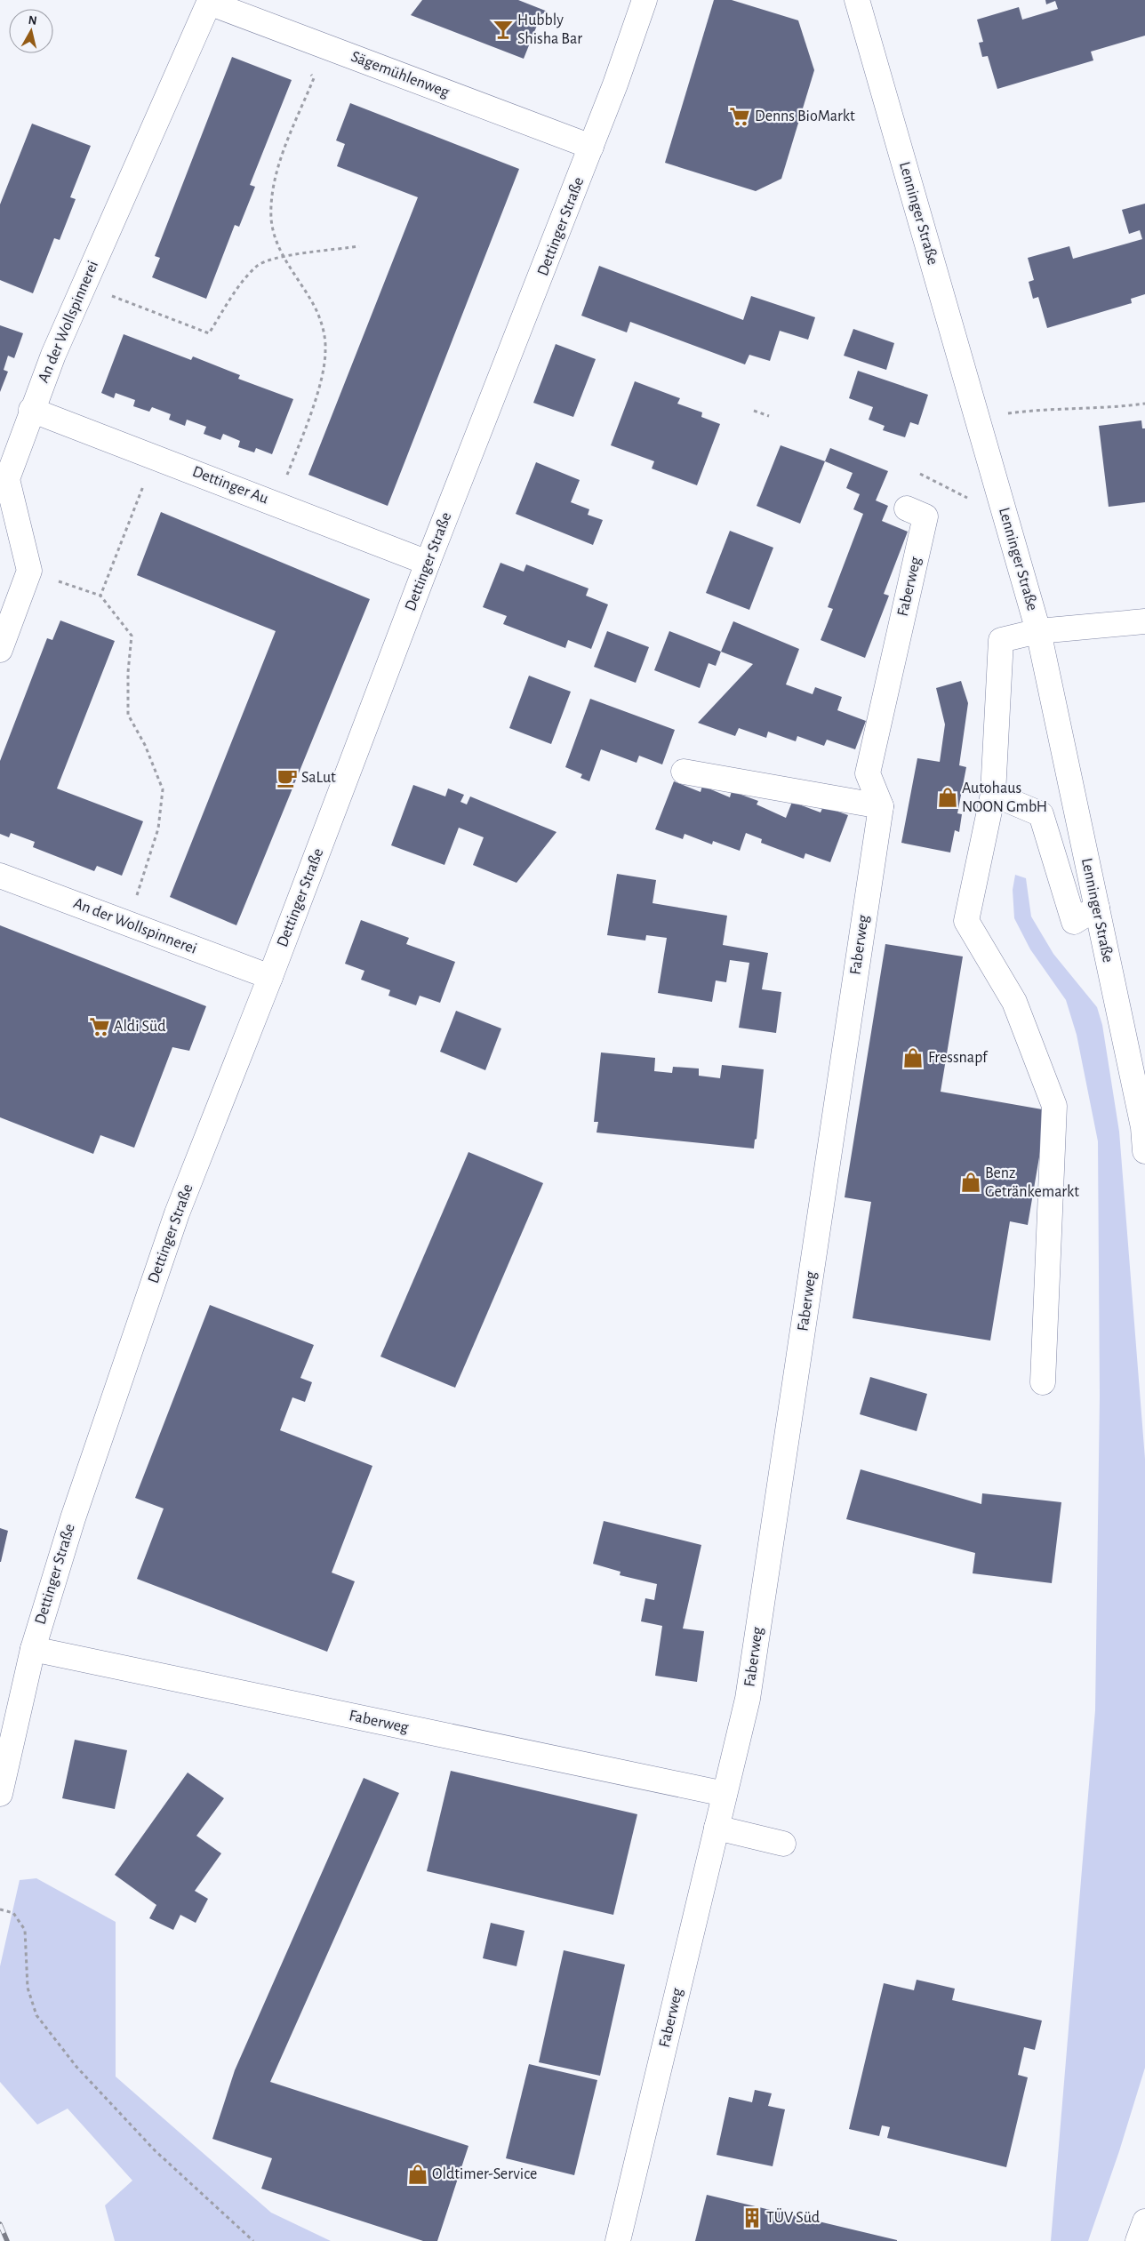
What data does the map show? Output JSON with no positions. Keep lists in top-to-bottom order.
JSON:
{
  "streets": {
    "street": [
      "Sägemühlenweg",
      "Lenninger Straße",
      "Dettinger Straße",
      "An der Wollspinnerei",
      "Dettinger Au",
      "Faberweg"
    ]
  },
  "crossings": [
    ["Sägemühlenweg", "Dettinger Straße"],
    ["Sägemühlenweg", "An der Wollspinnerei"],
    ["Dettinger Straße", "An der Wollspinnerei"],
    ["Dettinger Straße", "Dettinger Au"],
    ["Dettinger Straße", "Faberweg"],
    ["An der Wollspinnerei", "Dettinger Au"]
  ],
  "places": {
    "bar": ["Hubbly Shisha Bar"],
    "supermarket": ["Denns BioMarkt", "Aldi Süd"],
    "cafe": ["SaLut"],
    "shop": [
      "Autohaus NOON GmbH",
      "Fressnapf",
      "Benz Getränkemarkt",
      "Oldtimer-Service"
    ],
    "building": ["TÜV Süd"]
  },
  "north": "top"
}
